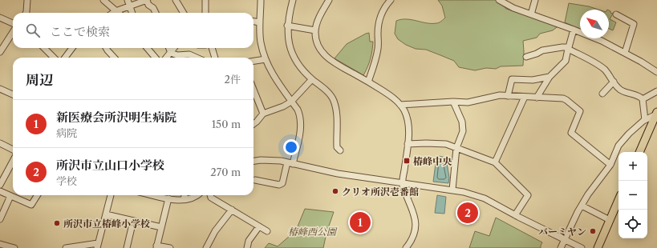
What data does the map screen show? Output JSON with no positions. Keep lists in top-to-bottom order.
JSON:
{
  "parks": ["椿峰西公園"],
  "places": {
    "transit": ["椿峰中央"],
    "other": ["クリオ所沢壱番館", "所沢市立椿峰小学校", "バーミヤン"]
  },
  "north": "top left",
  "page": {
    "search": "ここで検索",
    "heading": ["周辺", "2件"],
    "list": [
      {
        "mark": "1",
        "name": "新医療会所沢明生病院",
        "note": "病院",
        "value": "150 m"
      },
      {
        "mark": "2",
        "name": "所沢市立山口小学校",
        "note": "学校",
        "value": "270 m"
      }
    ],
    "map_buttons": ["+", "−"],
    "pins": ["2", "1"]
  }
}
